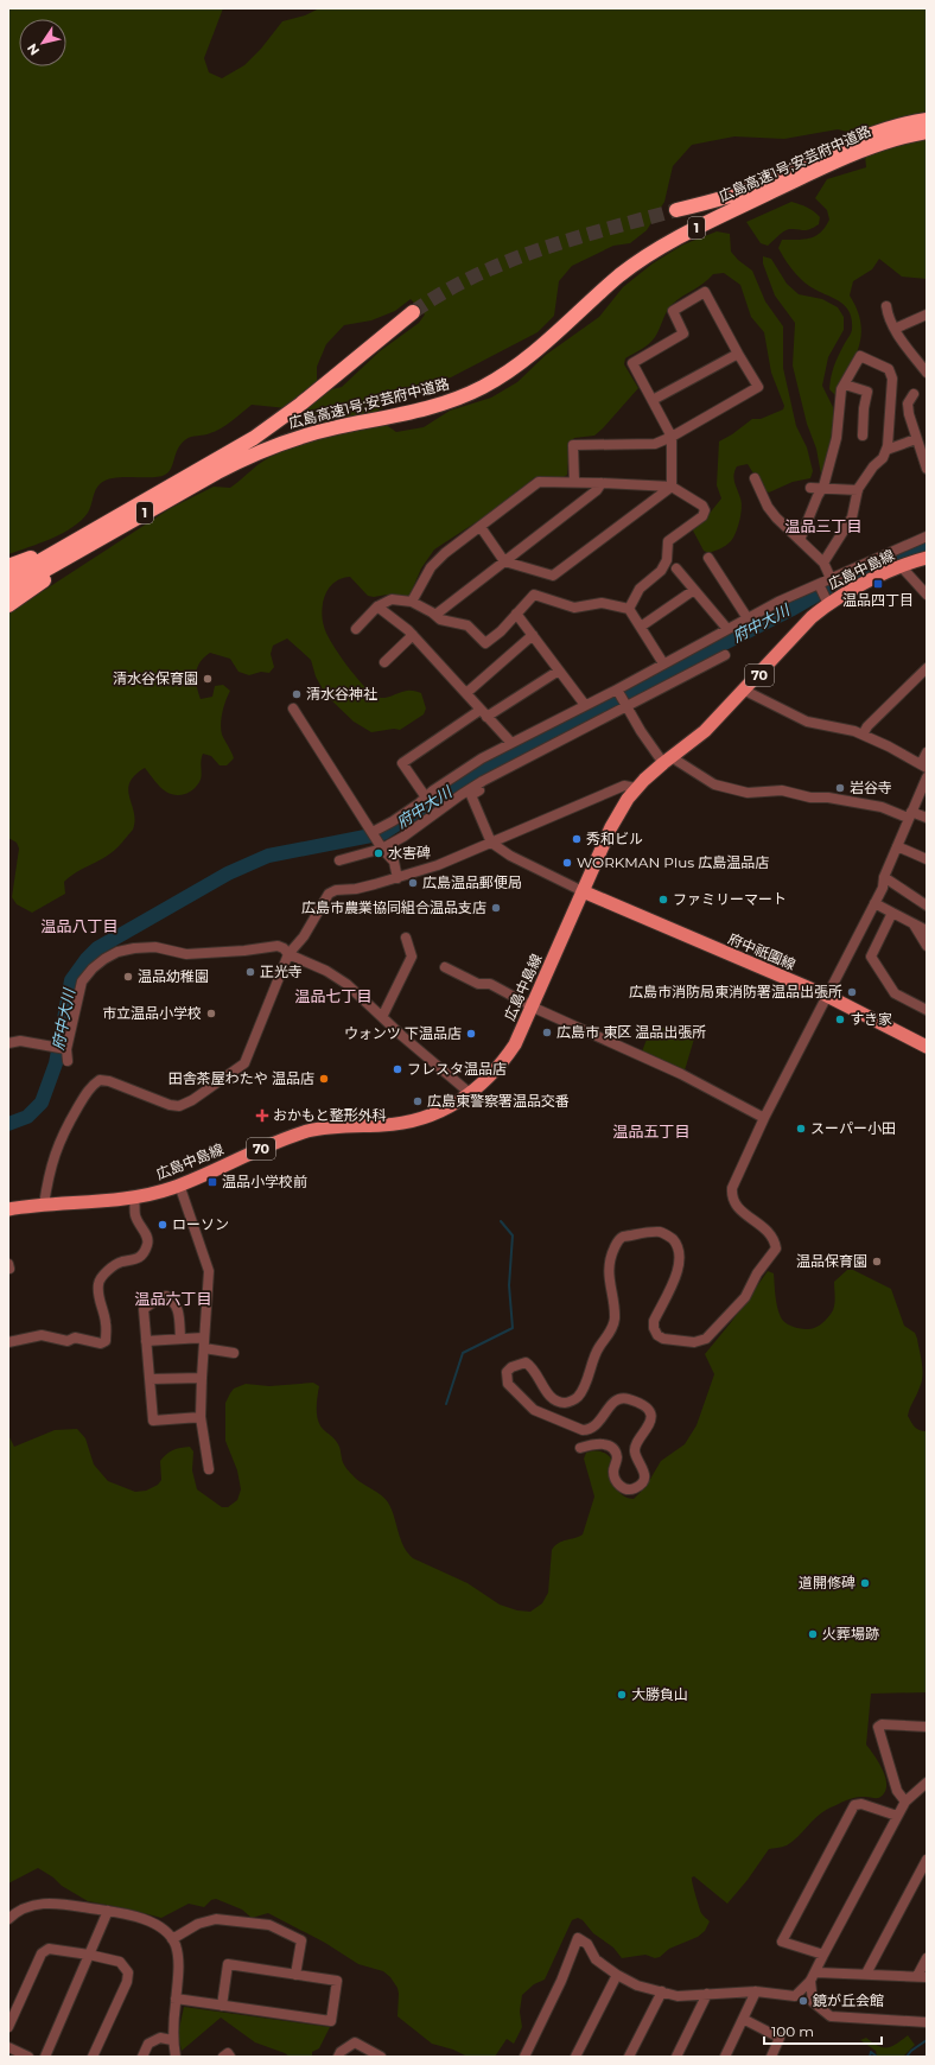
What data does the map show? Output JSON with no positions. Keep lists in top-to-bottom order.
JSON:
{
  "streets": {
    "highway": ["広島高速1号;安芸府中道路", "1"],
    "main road": ["広島中島線", "70", "府中祇園線"]
  },
  "crossings": [
    ["広島中島線", "府中祇園線"]
  ],
  "districts": [
    "温品三丁目",
    "温品八丁目",
    "温品七丁目",
    "温品五丁目",
    "温品六丁目"
  ],
  "water": ["府中大川"],
  "places": {
    "transit": ["温品四丁目", "温品小学校前"],
    "other": [
      "清水谷保育園",
      "清水谷神社",
      "岩谷寺",
      "秀和ビル",
      "水害碑",
      "WORKMAN Plus 広島温品店",
      "広島温品郵便局",
      "ファミリーマート",
      "広島市農業協同組合温品支店",
      "正光寺",
      "温品幼稚園",
      "広島市消防局東消防署温品出張所",
      "市立温品小学校",
      "すき家",
      "広島市 東区 温品出張所",
      "ウォンツ 下温品店",
      "フレスタ温品店",
      "田舎茶屋わたや 温品店",
      "広島東警察署温品交番",
      "スーパー小田",
      "ローソン",
      "温品保育園",
      "道開修碑",
      "火葬場跡",
      "大勝負山",
      "鏡が丘会館"
    ],
    "health": ["おかもと整形外科"]
  },
  "scale_bar": "100 m",
  "north": "bottom left"
}
